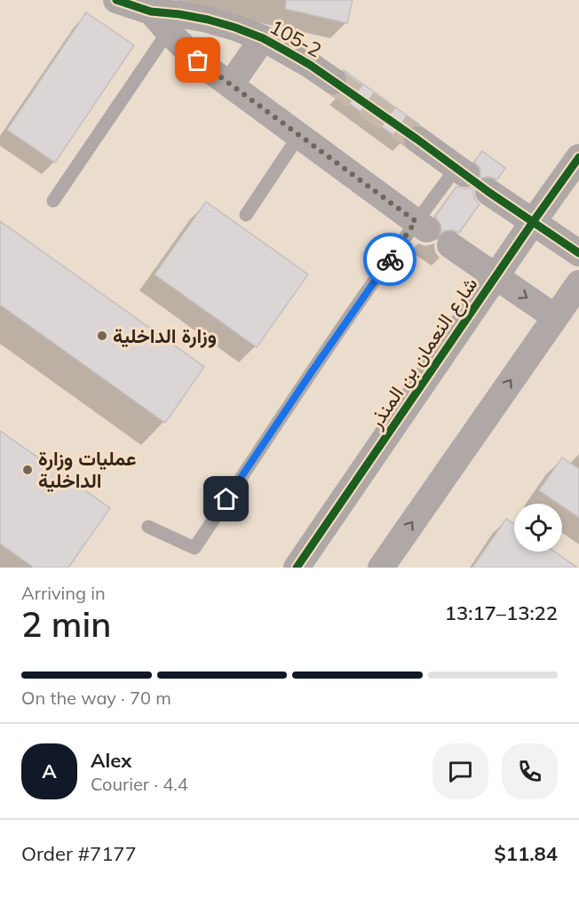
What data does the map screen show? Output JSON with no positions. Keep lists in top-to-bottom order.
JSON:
{
  "streets": {
    "street": ["105-2", "شارع النعمان بن المنذر"]
  },
  "places": ["وزارة الداخلية", "عمليات وزارة الداخلية"],
  "page": {
    "heading": ["2 min", "Arriving in", "13:17–13:22"],
    "panel": [
      "Alex",
      "Courier · 4.4",
      "Order #7177",
      "$11.84"
    ],
    "bar": "On the way · 70 m",
    "round": "A"
  }
}
